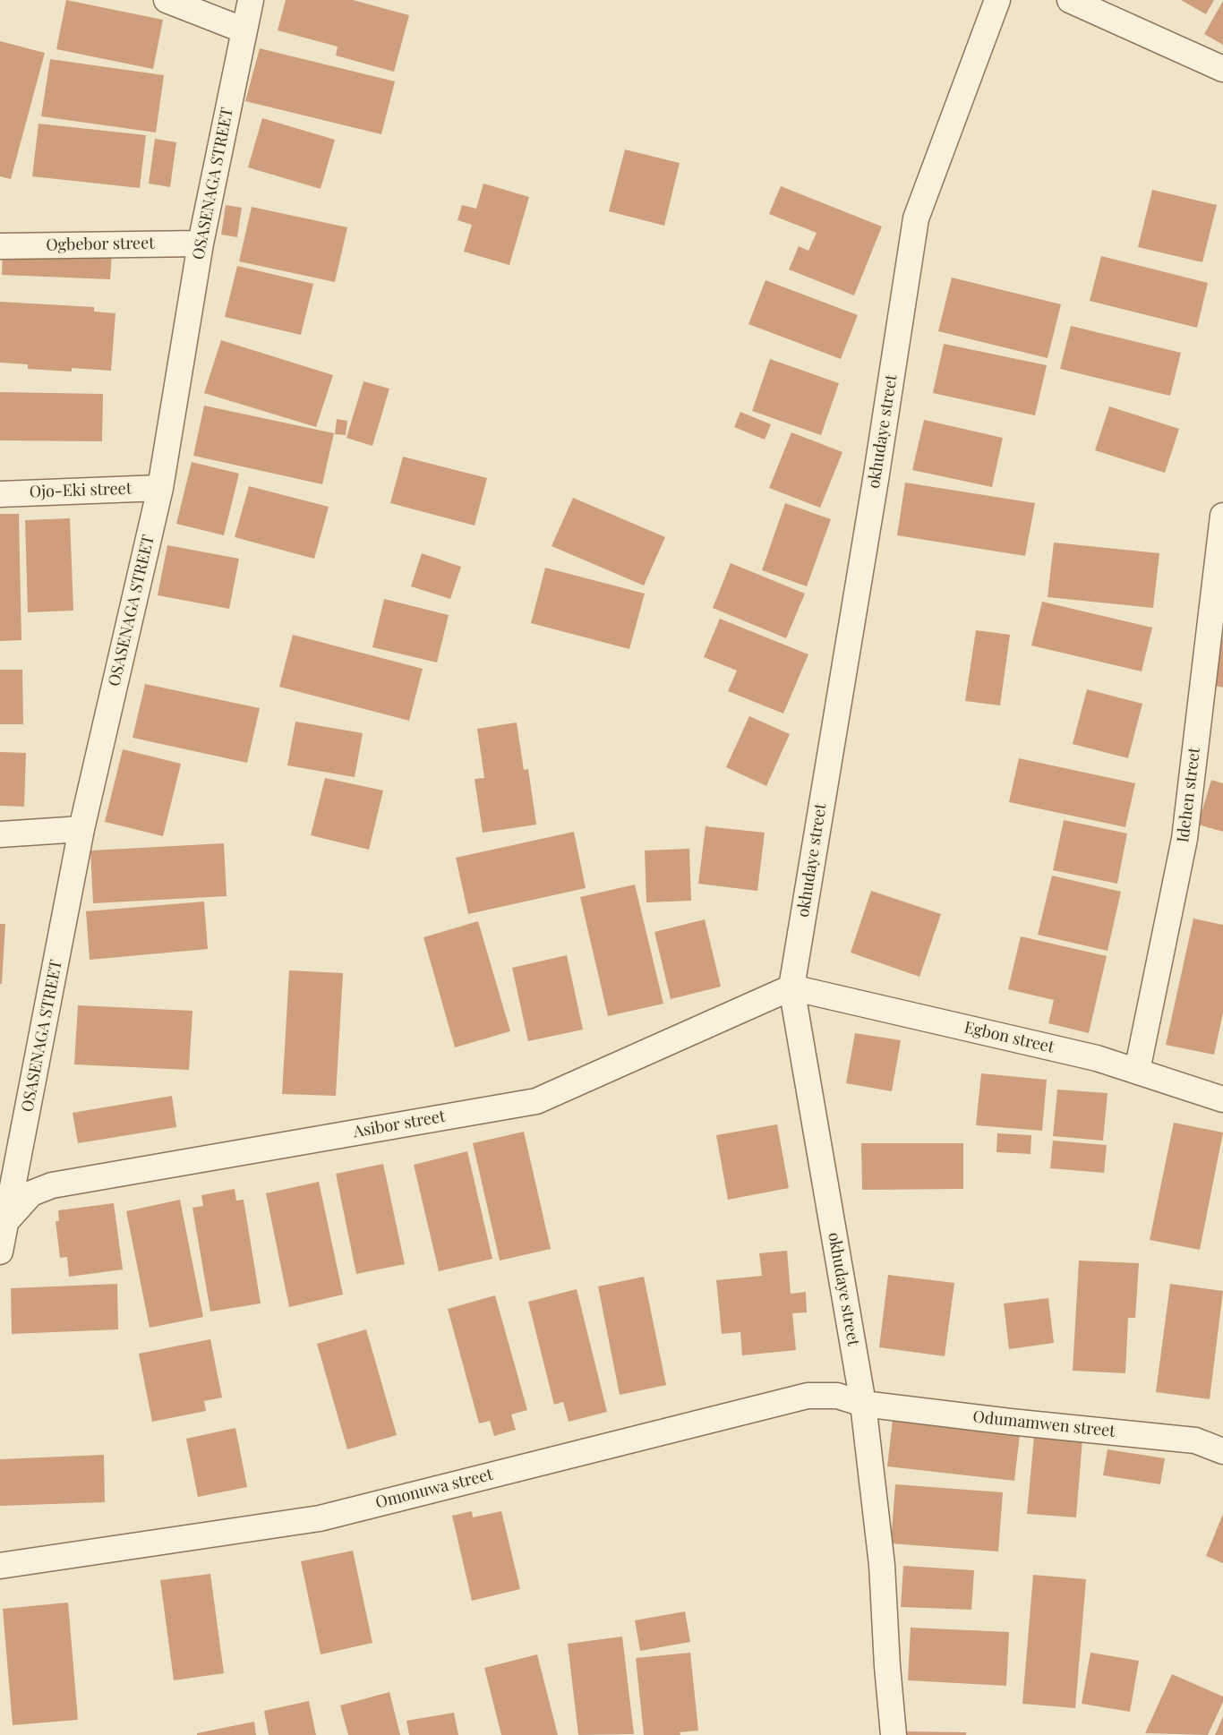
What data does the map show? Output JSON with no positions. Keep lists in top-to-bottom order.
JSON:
{
  "streets": {
    "street": [
      "OSASENAGA STREET",
      "Ogbebor street",
      "okhudaye street",
      "Ojo-Eki street",
      "Idehen street",
      "Egbon street",
      "Asibor street",
      "Odumamwen street",
      "Omonuwa street"
    ]
  },
  "crossings": [
    ["OSASENAGA STREET", "Ogbebor street"],
    ["OSASENAGA STREET", "Ojo-Eki street"],
    ["OSASENAGA STREET", "Asibor street"],
    ["okhudaye street", "Egbon street"],
    ["okhudaye street", "Asibor street"],
    ["okhudaye street", "Odumamwen street"],
    ["okhudaye street", "Omonuwa street"],
    ["Idehen street", "Egbon street"],
    ["Egbon street", "Asibor street"],
    ["Odumamwen street", "Omonuwa street"]
  ]
}
